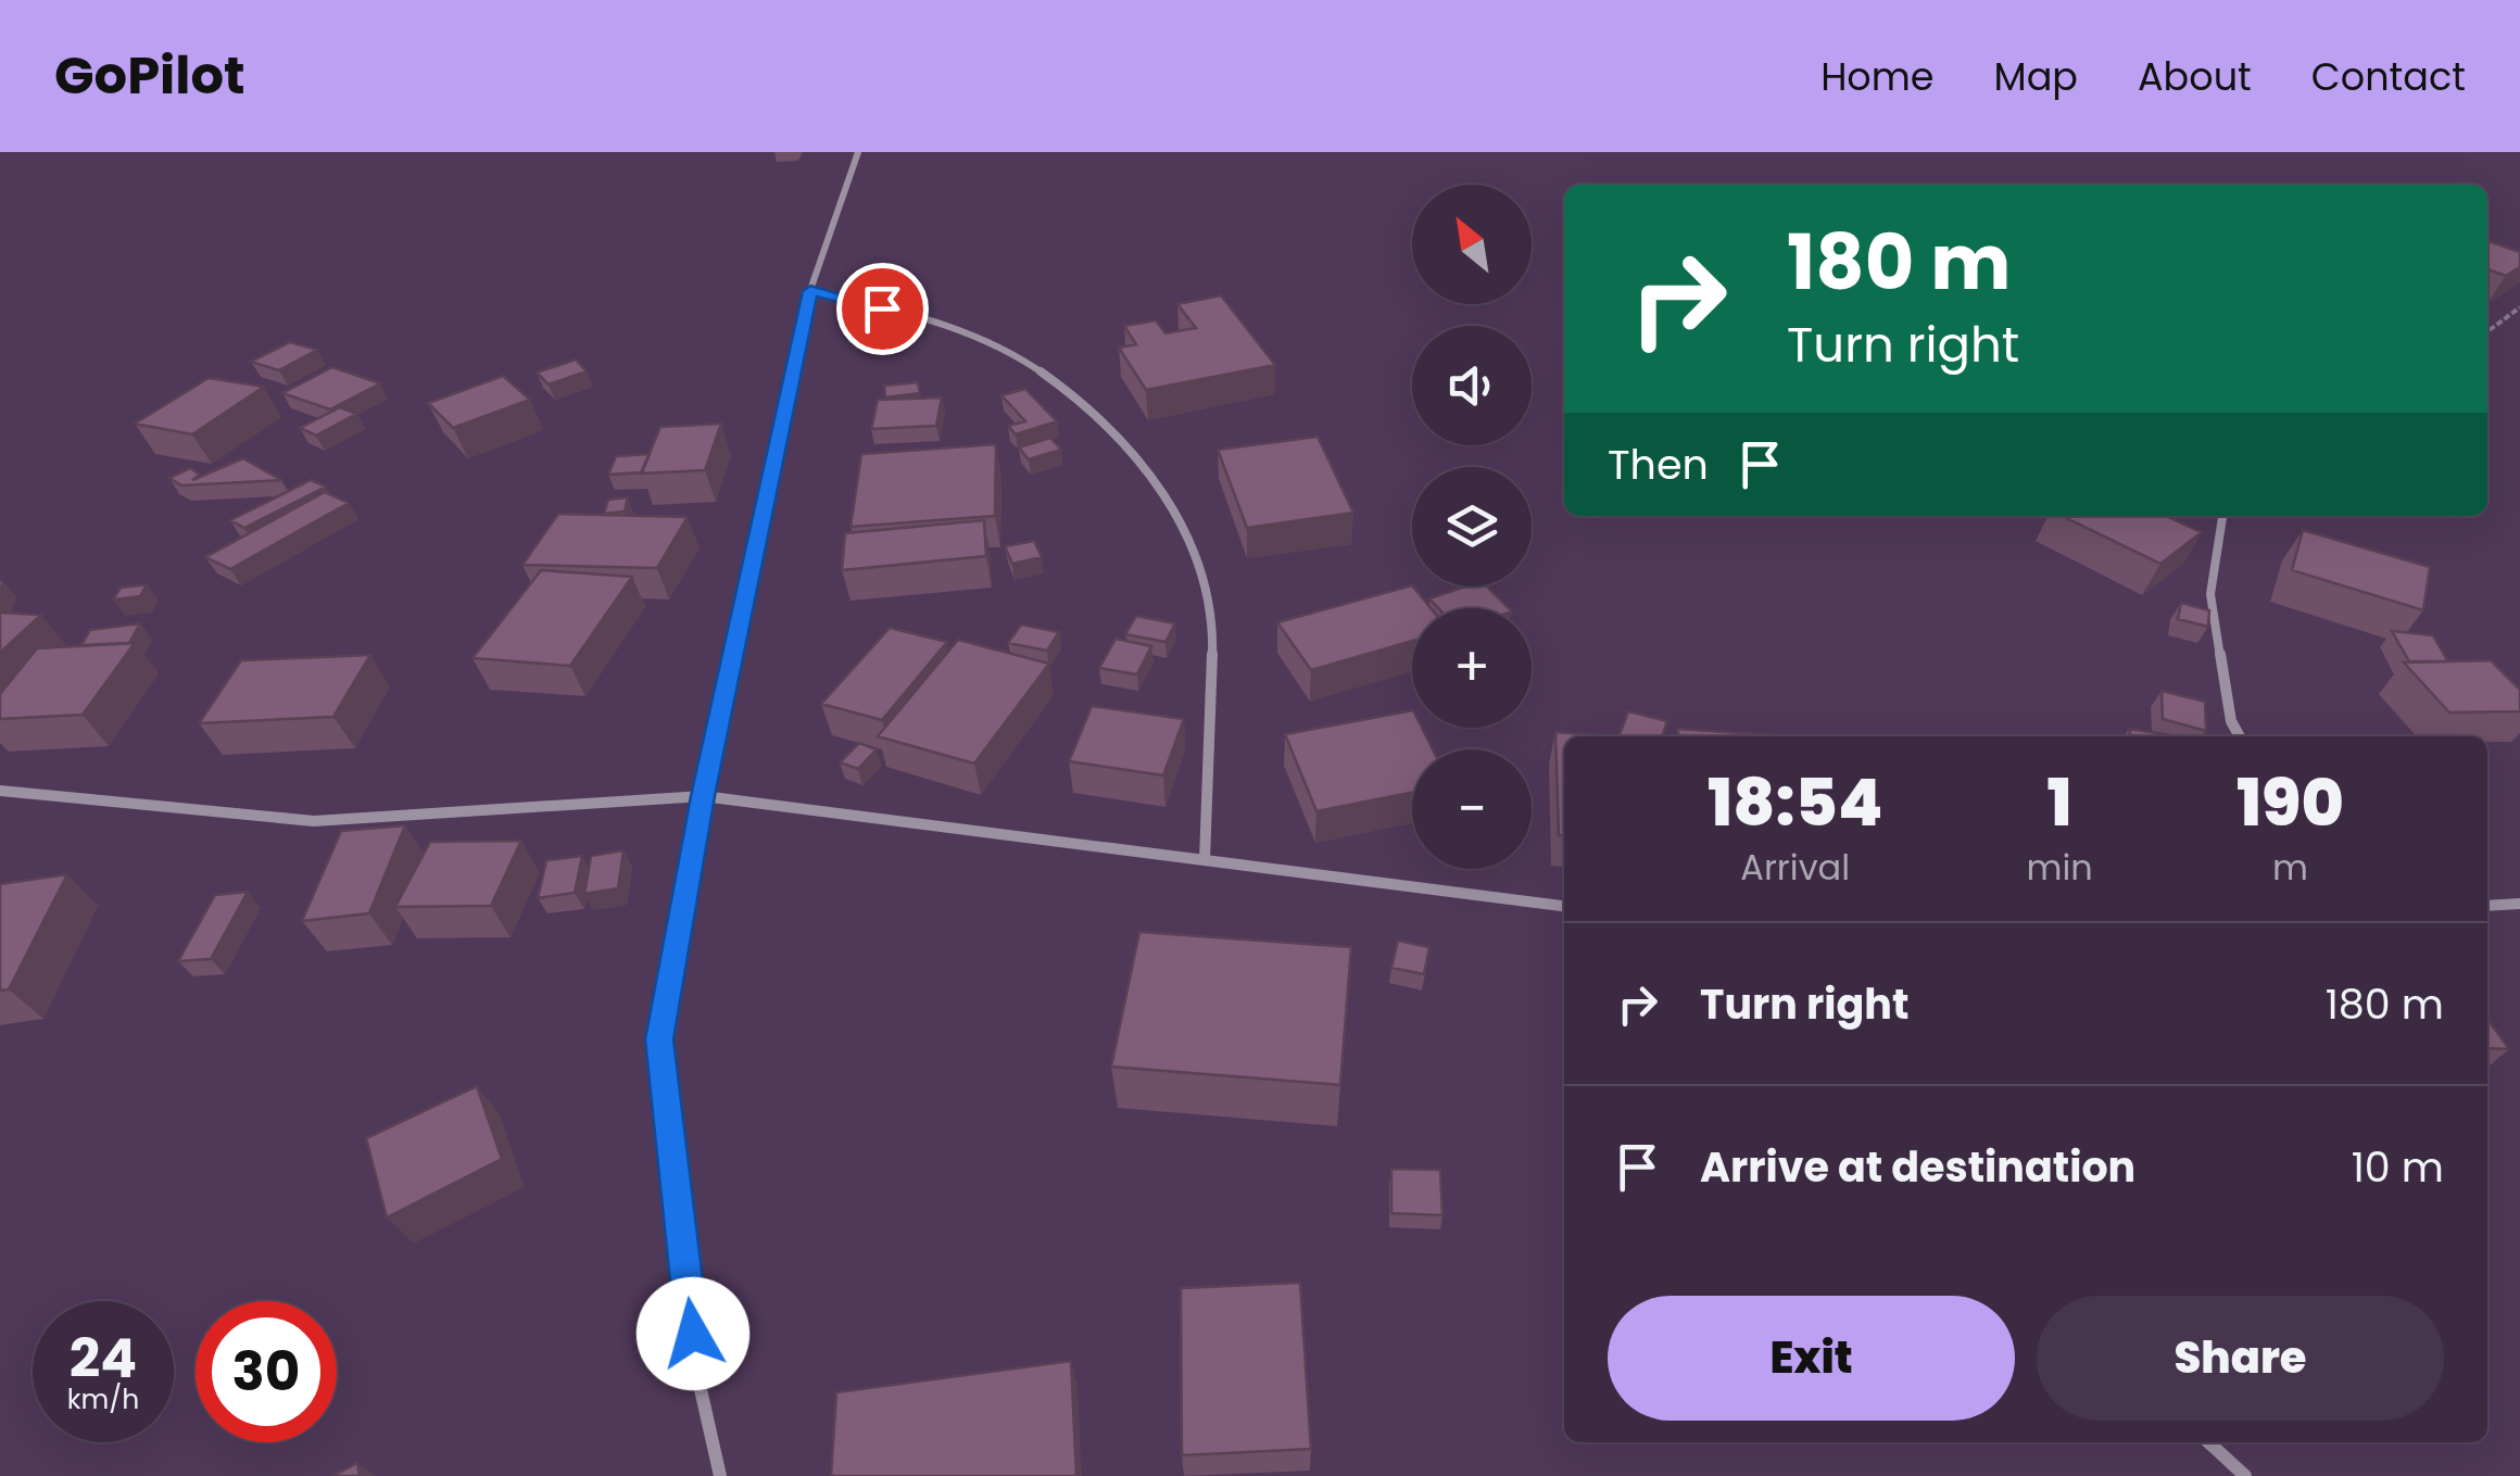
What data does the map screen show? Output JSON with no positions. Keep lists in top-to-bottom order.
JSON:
{
  "north": "top left",
  "page": {
    "header": "GoPilot",
    "nav": [
      "Home",
      "Map",
      "About",
      "Contact"
    ],
    "map_buttons": ["+", "−"],
    "turn": ["180 m", "Turn right"],
    "then": "Then",
    "eta": [
      "18:54",
      "Arrival",
      "1",
      "min",
      "190",
      "m"
    ],
    "list": [
      {
        "name": "Turn right",
        "value": "180 m"
      },
      {
        "name": "Arrive at destination",
        "value": "10 m"
      }
    ],
    "buttons": ["Exit", "Share"],
    "speed": "24 km/h",
    "limit": "30"
  }
}
